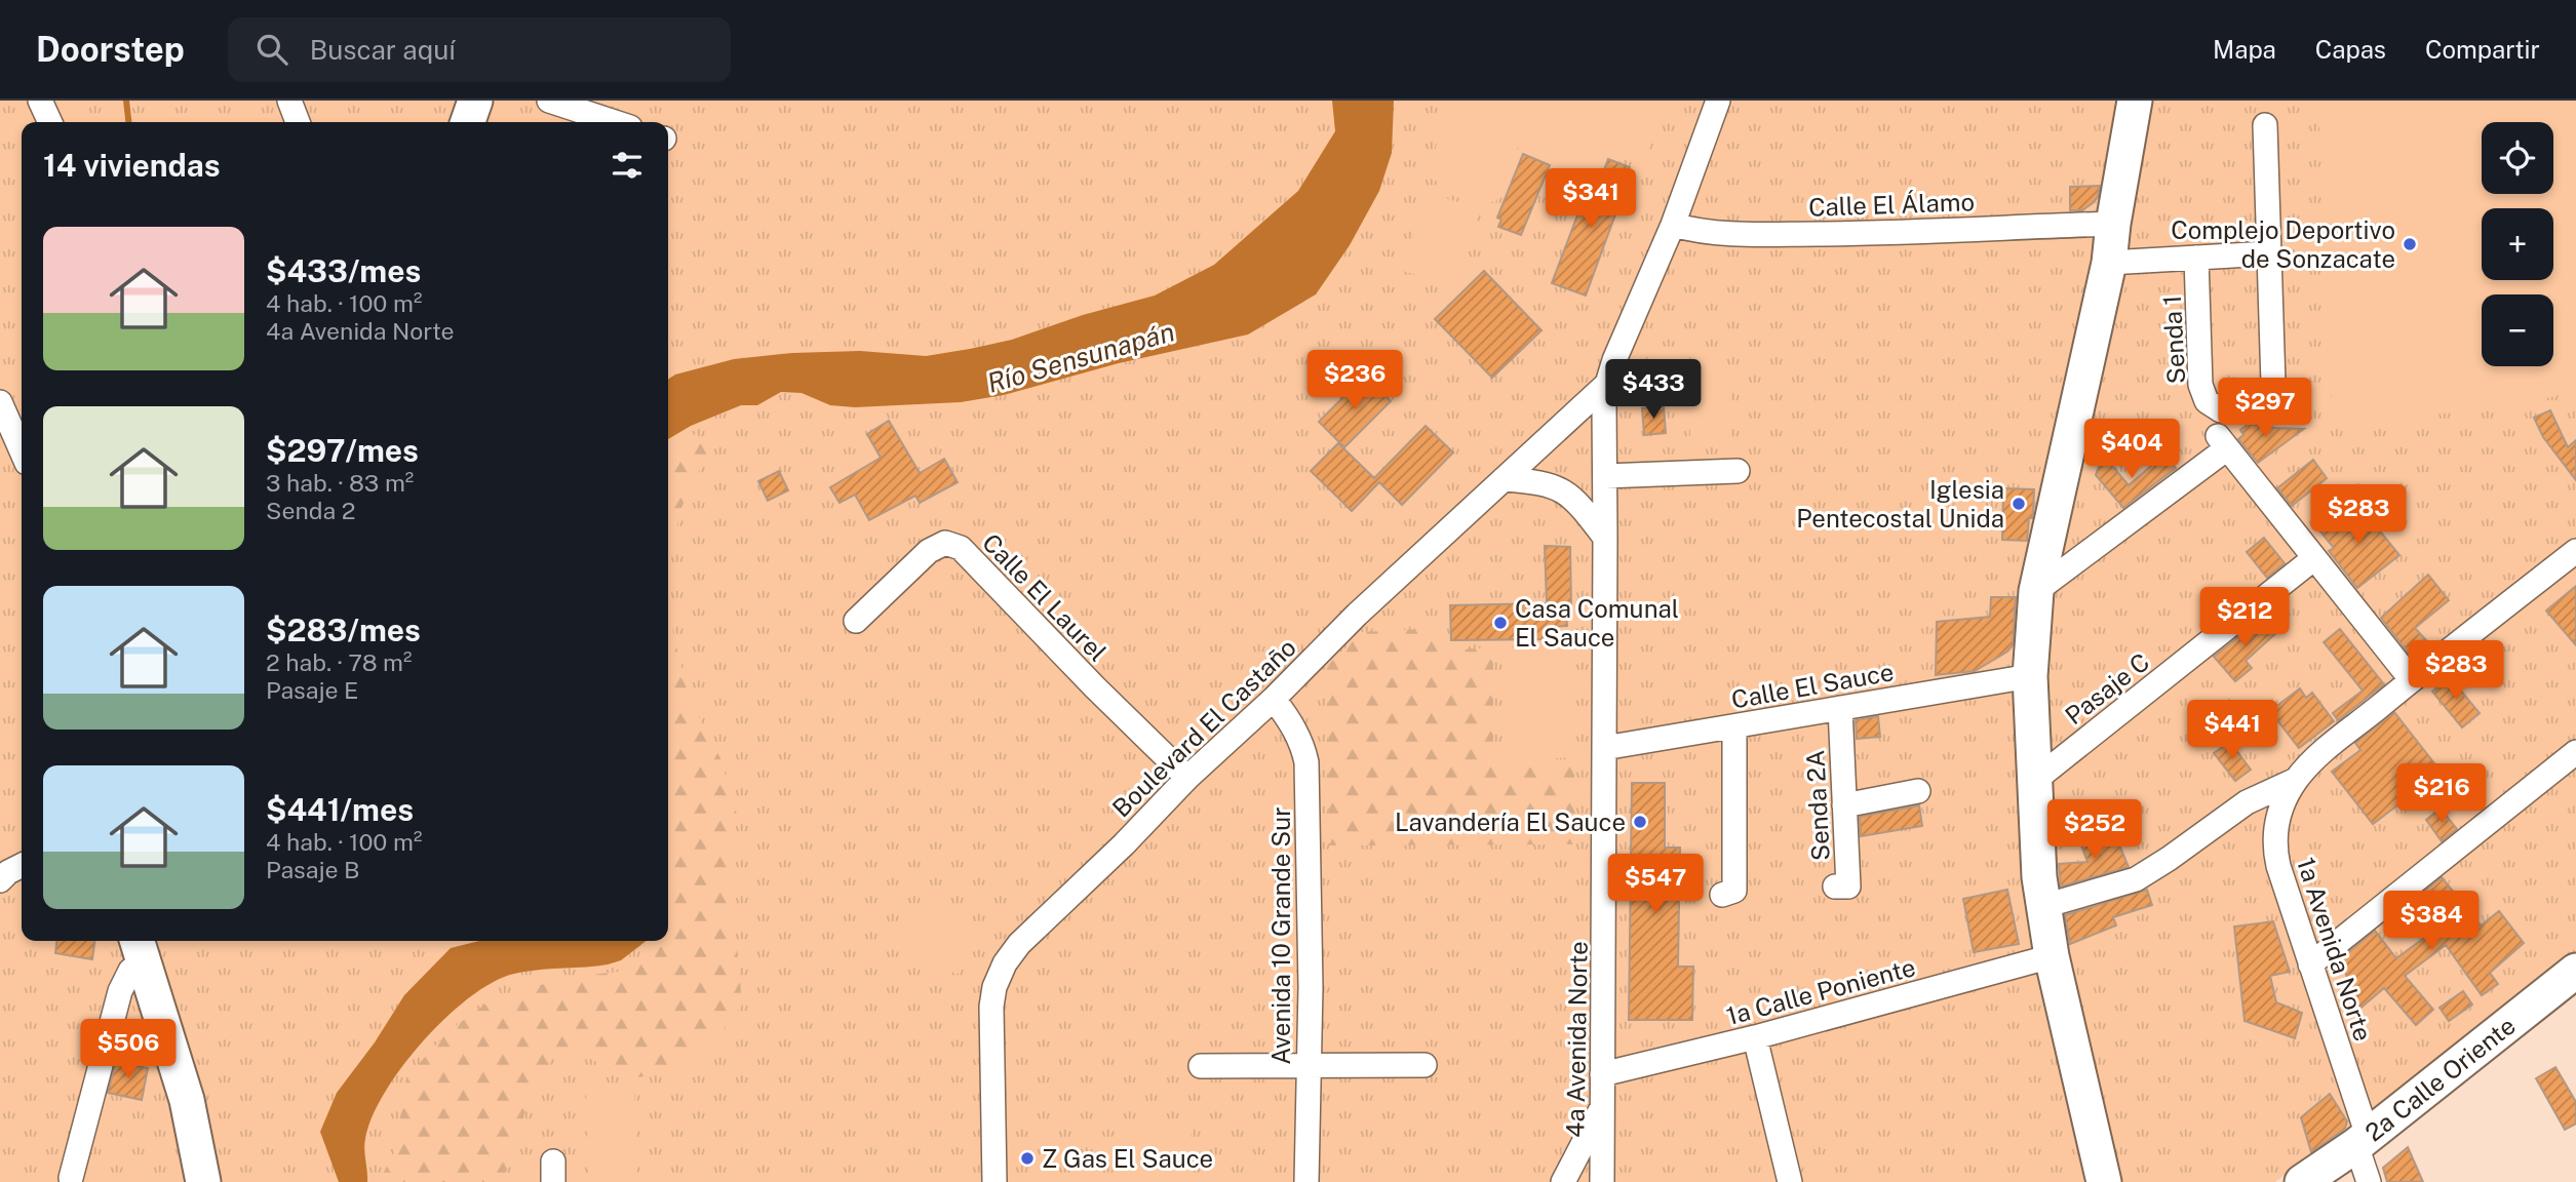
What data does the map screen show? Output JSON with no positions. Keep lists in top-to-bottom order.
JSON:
{
  "streets": {
    "street": [
      "Calle El Álamo",
      "Senda 1",
      "Calle El Laurel",
      "Calle El Sauce",
      "Pasaje C",
      "Boulevard El Castaño",
      "Senda 2A",
      "Avenida 10 Grande Sur",
      "1a Avenida Norte",
      "1a Calle Poniente",
      "4a Avenida Norte",
      "2a Calle Oriente"
    ]
  },
  "crossings": [
    ["Calle El Álamo", "4a Avenida Norte"],
    ["Calle El Laurel", "Boulevard El Castaño"],
    ["Calle El Sauce", "Senda 2A"],
    ["Calle El Sauce", "4a Avenida Norte"],
    ["Boulevard El Castaño", "Avenida 10 Grande Sur"],
    ["Boulevard El Castaño", "4a Avenida Norte"],
    ["1a Avenida Norte", "2a Calle Oriente"],
    ["1a Calle Poniente", "4a Avenida Norte"]
  ],
  "water": ["Río Sensunapán"],
  "places": [
    "Complejo Deportivo de Sonzacate",
    "Iglesia Pentecostal Unida",
    "Casa Comunal El Sauce",
    "Lavandería El Sauce",
    "Z Gas El Sauce"
  ],
  "page": {
    "header": "Doorstep",
    "search": "Buscar aquí",
    "nav": ["Mapa", "Capas", "Compartir"],
    "map_buttons": ["+", "−"],
    "heading": "14 viviendas",
    "price": [
      "$341",
      "$236",
      "$433",
      "$297",
      "$404",
      "$283",
      "$212",
      "$283",
      "$441",
      "$216",
      "$252",
      "$547",
      "$384",
      "$506"
    ],
    "list": [
      {
        "name": "$433/mes",
        "note": "4 hab. · 100 m² · 4a Avenida Norte"
      },
      {
        "name": "$297/mes",
        "note": "3 hab. · 83 m² · Senda 2"
      },
      {
        "name": "$283/mes",
        "note": "2 hab. · 78 m² · Pasaje E"
      },
      {
        "name": "$441/mes",
        "note": "4 hab. · 100 m² · Pasaje B"
      }
    ]
  }
}
